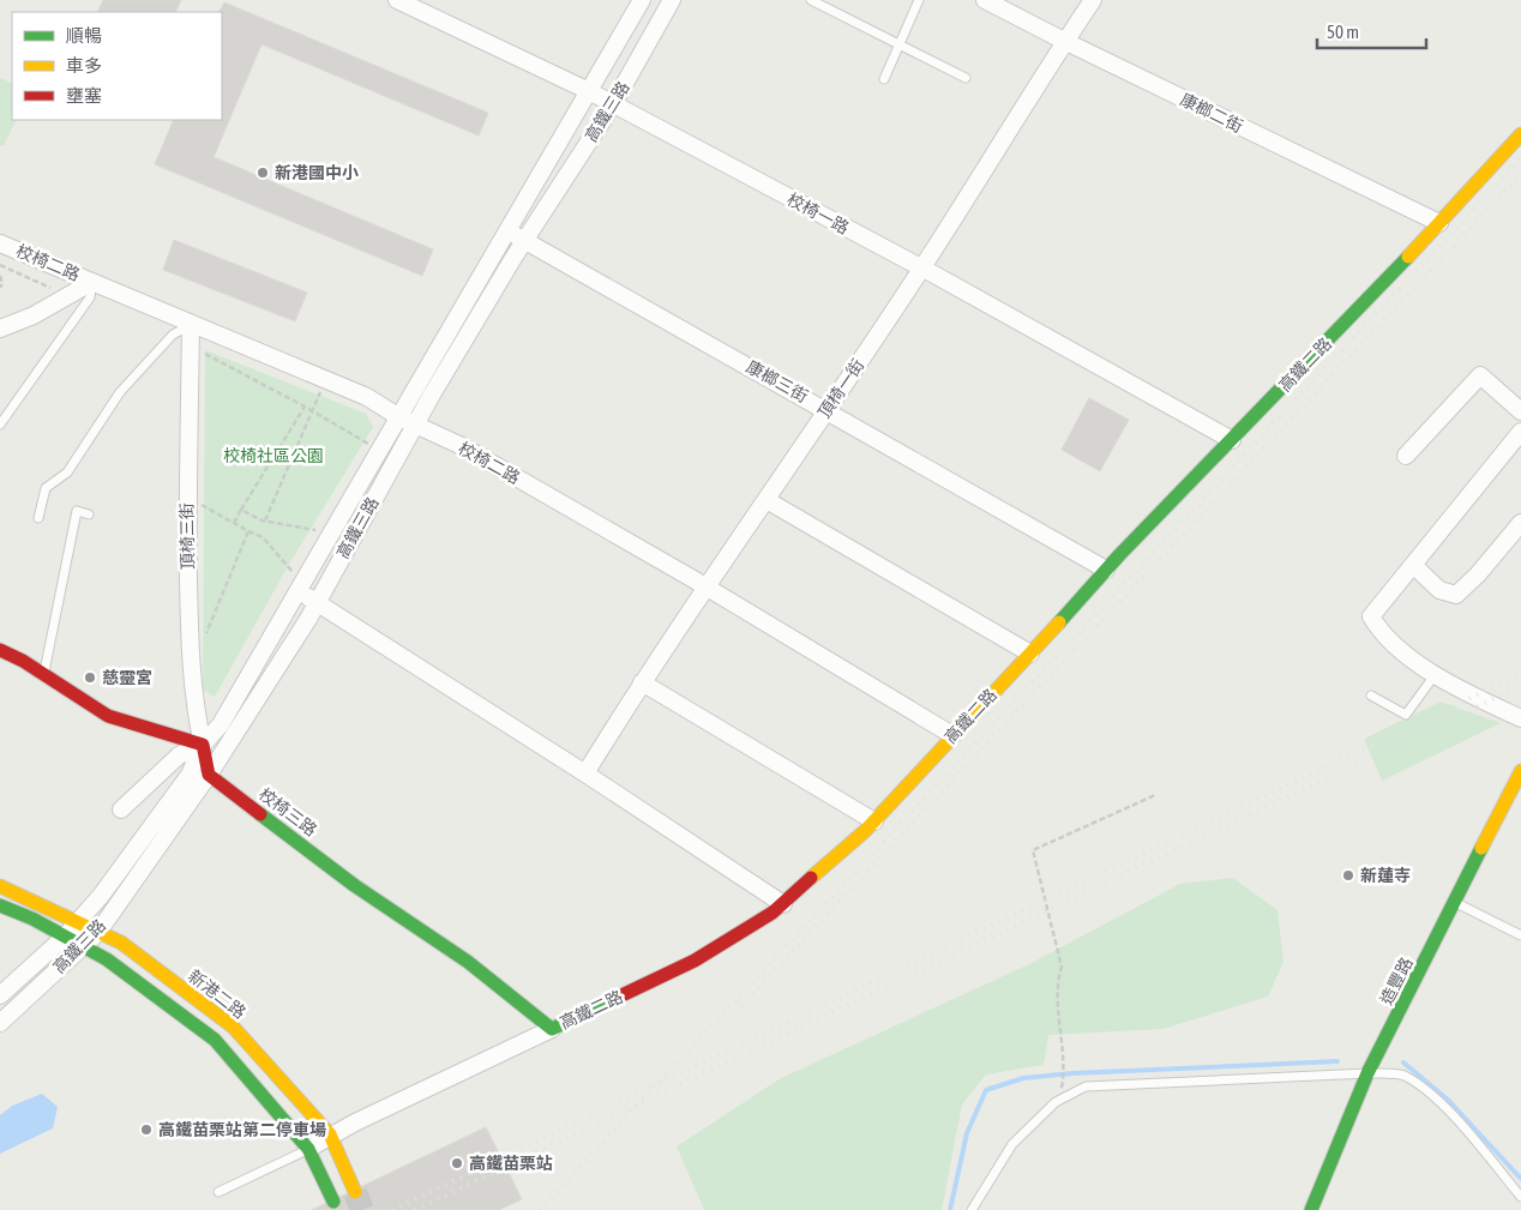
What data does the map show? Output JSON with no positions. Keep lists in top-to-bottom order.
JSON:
{
  "streets": {
    "street": [
      "高鐵三路",
      "康榔二街",
      "校椅一路",
      "校椅二路",
      "高鐵二路",
      "康榔三街",
      "頂椅一街",
      "頂椅三街",
      "校椅三路",
      "造豐路",
      "新港二路"
    ]
  },
  "crossings": [
    ["高鐵三路", "校椅一路"],
    ["高鐵三路", "校椅二路"],
    ["高鐵三路", "康榔三街"],
    ["高鐵三路", "頂椅三街"],
    ["高鐵三路", "校椅三路"],
    ["高鐵三路", "新港二路"],
    ["康榔二街", "高鐵二路"],
    ["康榔二街", "頂椅一街"],
    ["校椅一路", "高鐵二路"],
    ["校椅一路", "頂椅一街"],
    ["校椅二路", "高鐵二路"],
    ["校椅二路", "頂椅一街"],
    ["校椅二路", "頂椅三街"],
    ["高鐵二路", "康榔三街"],
    ["高鐵二路", "校椅三路"],
    ["高鐵二路", "新港二路"],
    ["康榔三街", "頂椅一街"]
  ],
  "parks": ["校椅社區公園"],
  "places": [
    "新港國中小",
    "慈靈宮",
    "新蓮寺",
    "高鐵苗栗站第二停車場",
    "高鐵苗栗站"
  ],
  "legend": ["順暢", "車多", "壅塞"],
  "scale_bar": "50 m"
}
